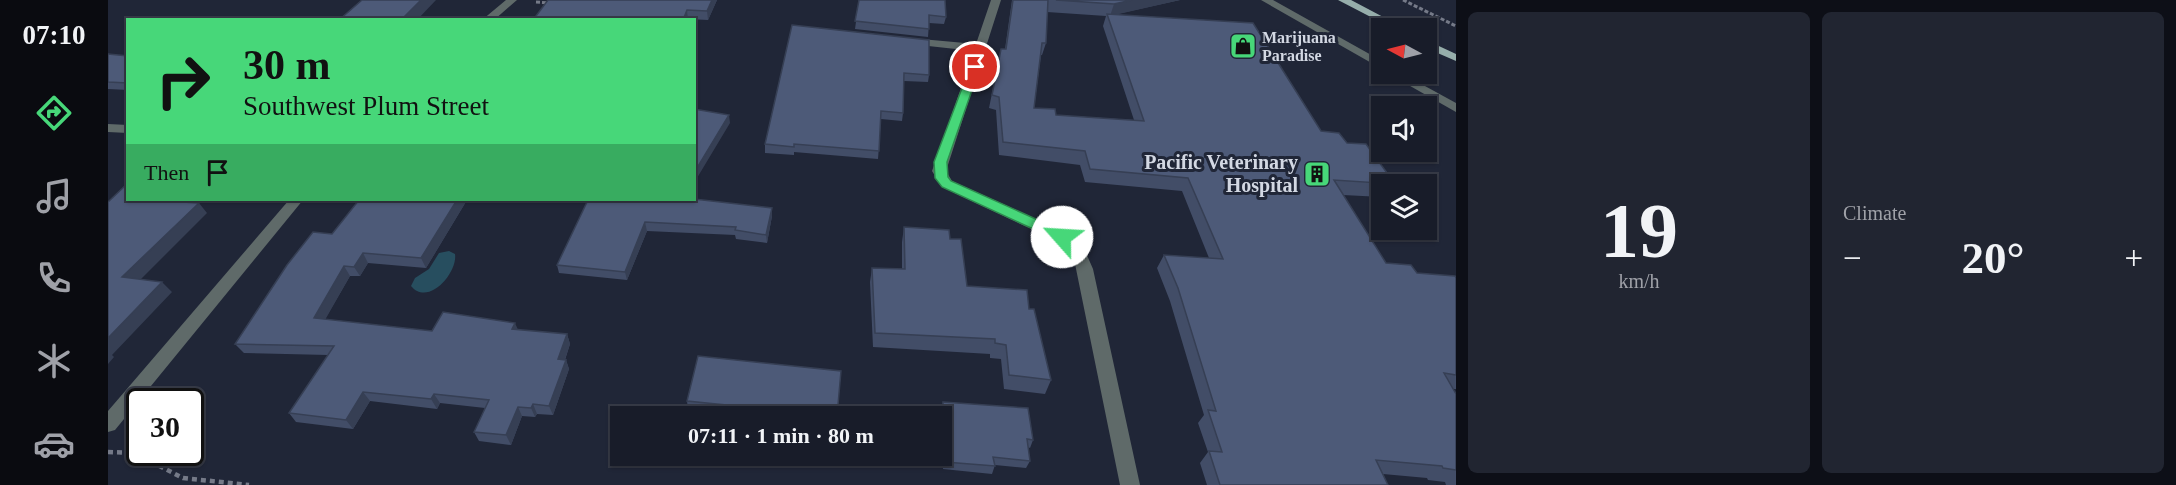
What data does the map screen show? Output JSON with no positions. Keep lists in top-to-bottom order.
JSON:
{
  "places": {
    "shop": ["Marijuana Paradise"],
    "building": ["Pacific Veterinary Hospital"]
  },
  "north": "left",
  "page": {
    "tabs": "07:10",
    "tile": [
      ["19", "km/h"],
      "Climate"
    ],
    "turn": ["30 m", "Southwest Plum Street"],
    "then": "Then",
    "heat": ["−", "20°", "+"],
    "limit": "30",
    "trip": "07:11 · 1 min · 80 m"
  }
}
